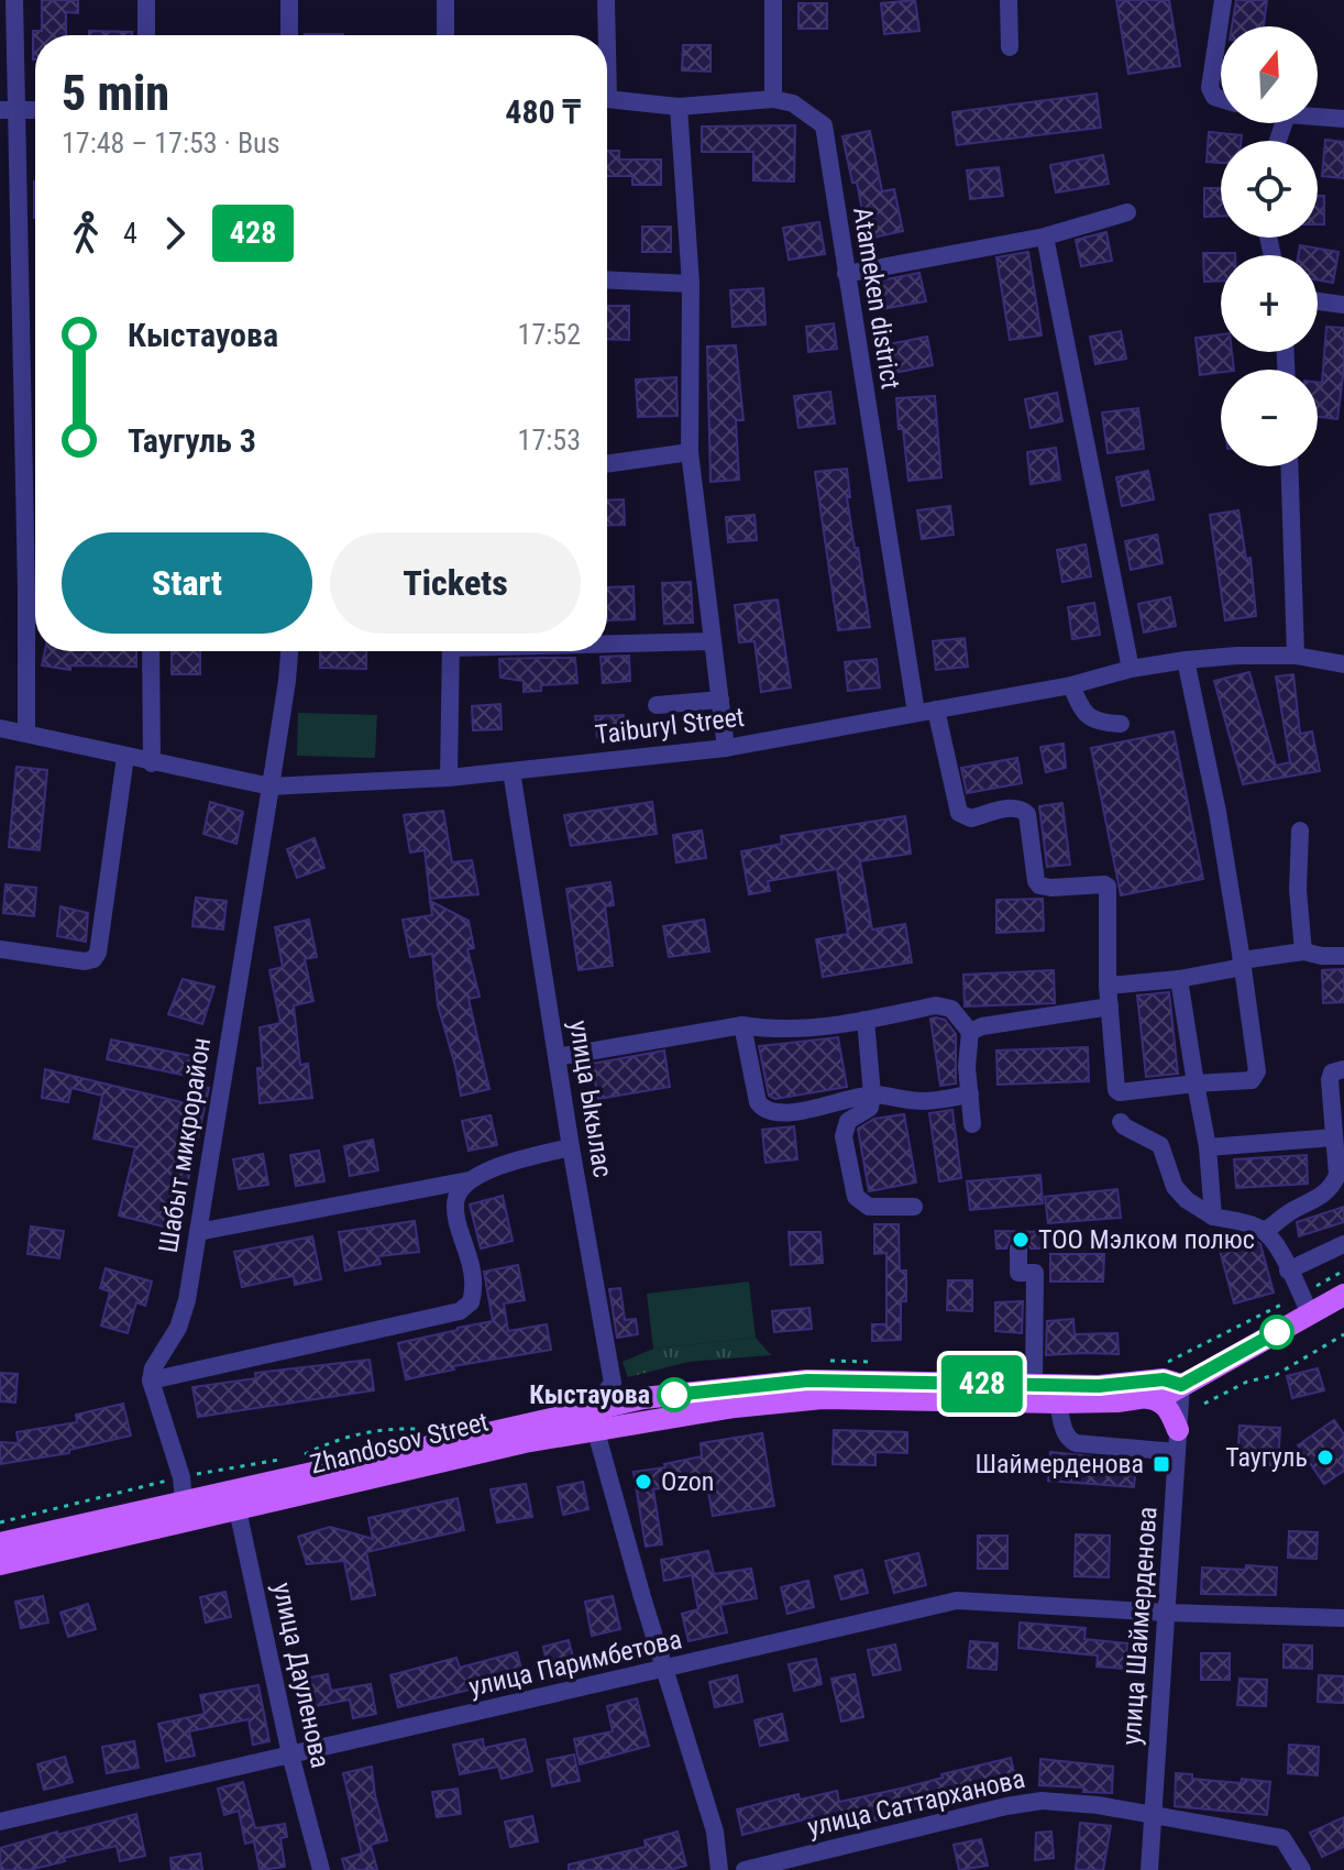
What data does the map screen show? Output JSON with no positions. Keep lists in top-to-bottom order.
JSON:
{
  "streets": {
    "main road": ["Zhandosov Street"],
    "street": [
      "Atameken district",
      "Taiburyl Street",
      "улица Ыкылас",
      "Шабыт микрорайон",
      "улица Шаймерденова",
      "улица Паримбетова",
      "улица Дауленова",
      "улица Саттарханова"
    ]
  },
  "crossings": [
    ["Atameken district", "Taiburyl Street"],
    ["Taiburyl Street", "улица Ыкылас"],
    ["Taiburyl Street", "Шабыт микрорайон"],
    ["улица Ыкылас", "Zhandosov Street"],
    ["Zhandosov Street", "улица Шаймерденова"],
    ["Zhandosov Street", "улица Дауленова"],
    ["улица Шаймерденова", "улица Паримбетова"],
    ["улица Шаймерденова", "улица Саттарханова"],
    ["улица Паримбетова", "улица Дауленова"]
  ],
  "places": {
    "other": [
      "ТОО Мэлком полюс",
      "Кыстауова",
      "Таугуль",
      "Ozon"
    ],
    "transit": ["Шаймерденова"]
  },
  "lines": ["bus line 428"],
  "north": "top",
  "page": {
    "on_map": "428",
    "map_buttons": ["+", "−"],
    "heading": ["5 min", "17:48 – 17:53 · Bus", "480 ₸"],
    "legs": ["4", "428"],
    "list": [
      {
        "name": "Кыстауова",
        "value": "17:52"
      },
      {
        "name": "Таугуль 3",
        "value": "17:53"
      }
    ],
    "buttons": ["Start", "Tickets"]
  }
}
